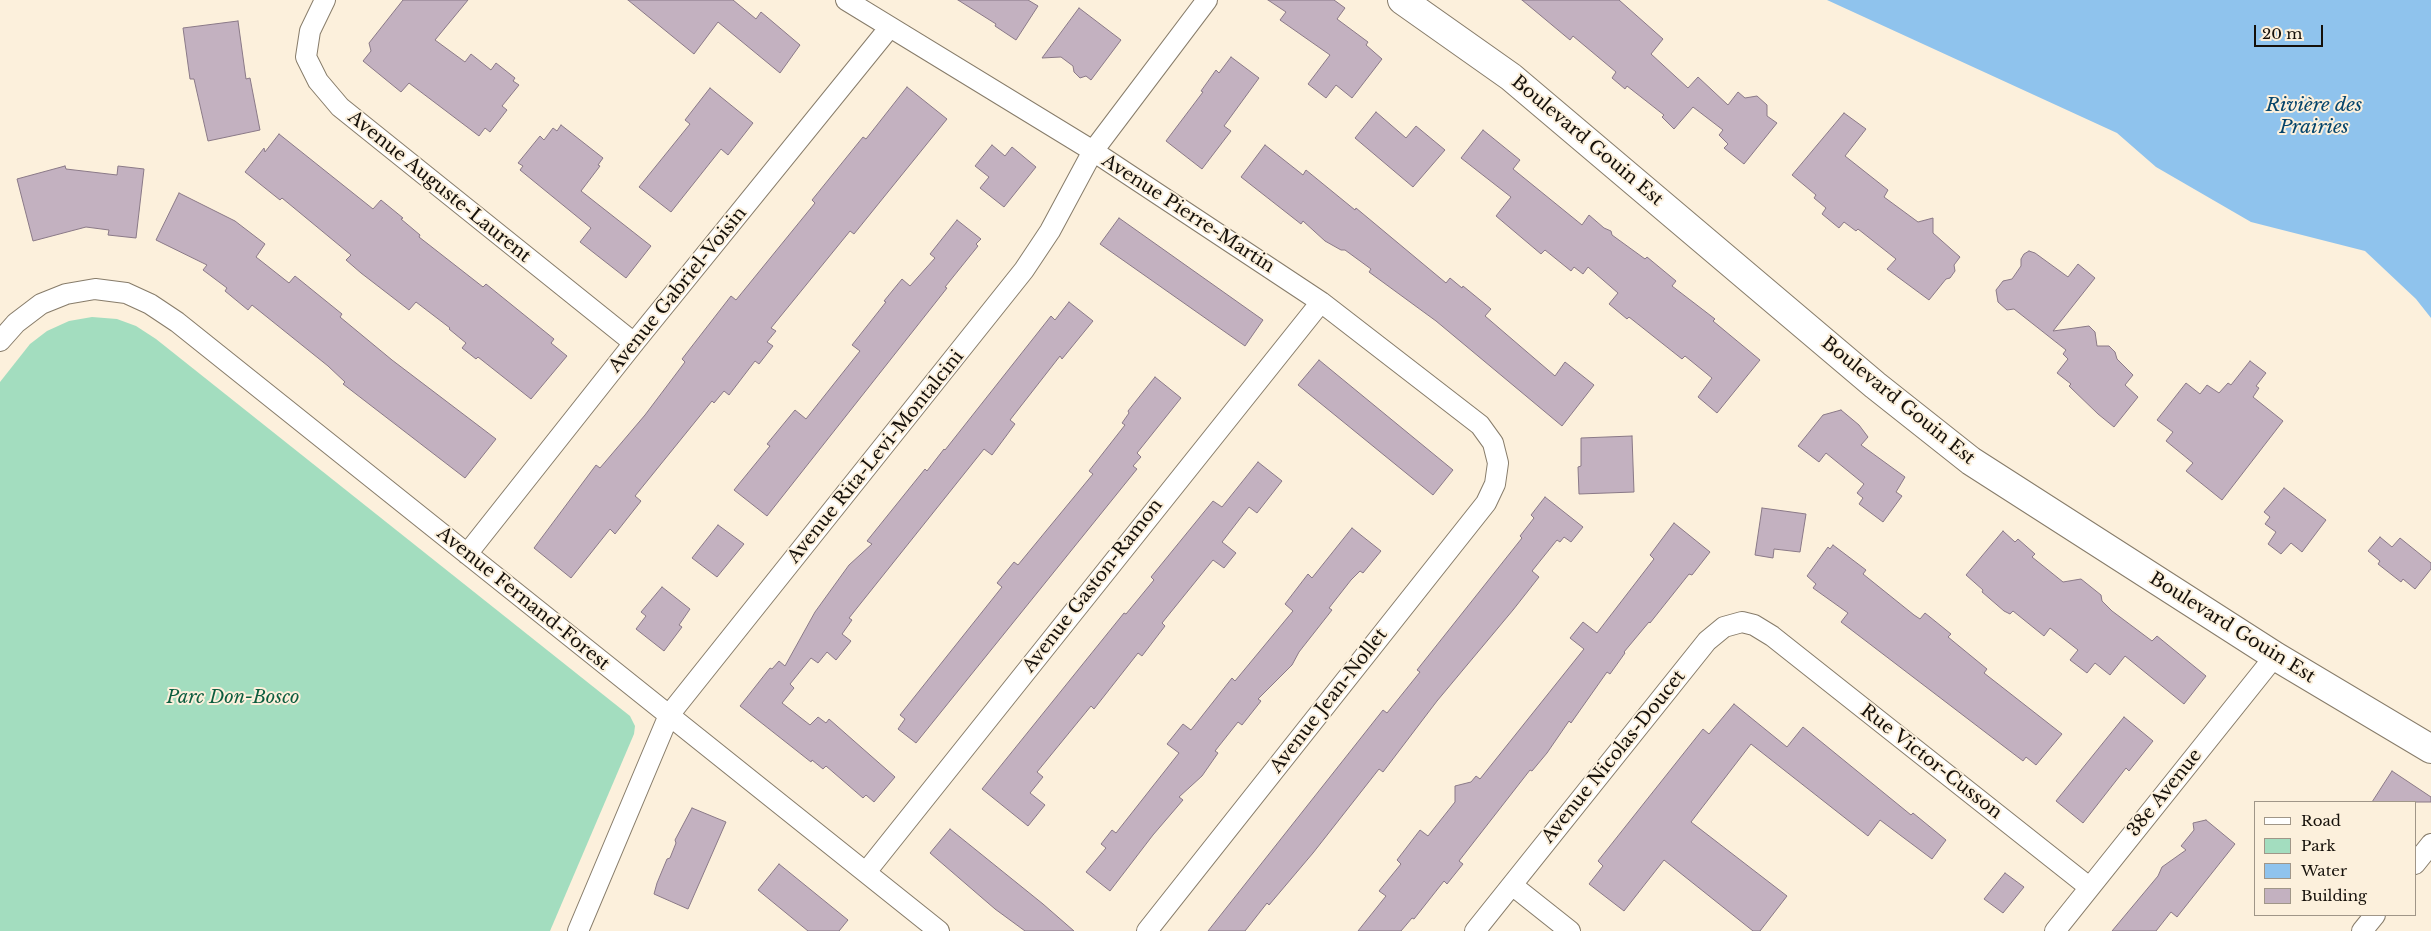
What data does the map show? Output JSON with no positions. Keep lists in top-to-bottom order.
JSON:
{
  "streets": {
    "street": [
      "Boulevard Gouin Est",
      "Avenue Auguste-Laurent",
      "Avenue Pierre-Martin",
      "Avenue Gabriel-Voisin",
      "Avenue Rita-Levi-Montalcini",
      "Avenue Gaston-Ramon",
      "Avenue Fernand-Forest",
      "Avenue Jean-Nollet",
      "Avenue Nicolas-Doucet",
      "Rue Victor-Cusson",
      "38e Avenue"
    ]
  },
  "crossings": [
    ["Boulevard Gouin Est", "38e Avenue"],
    ["Avenue Auguste-Laurent", "Avenue Gabriel-Voisin"],
    ["Avenue Pierre-Martin", "Avenue Gabriel-Voisin"],
    ["Avenue Pierre-Martin", "Avenue Rita-Levi-Montalcini"],
    ["Avenue Pierre-Martin", "Avenue Gaston-Ramon"],
    ["Avenue Pierre-Martin", "Avenue Jean-Nollet"],
    ["Avenue Gabriel-Voisin", "Avenue Fernand-Forest"],
    ["Avenue Rita-Levi-Montalcini", "Avenue Fernand-Forest"],
    ["Avenue Gaston-Ramon", "Avenue Fernand-Forest"],
    ["Avenue Nicolas-Doucet", "Rue Victor-Cusson"],
    ["Rue Victor-Cusson", "38e Avenue"]
  ],
  "water": ["Rivière des Prairies"],
  "parks": ["Parc Don-Bosco"],
  "legend": [
    "Road",
    "Park",
    "Water",
    "Building"
  ],
  "scale_bar": "20 m"
}
